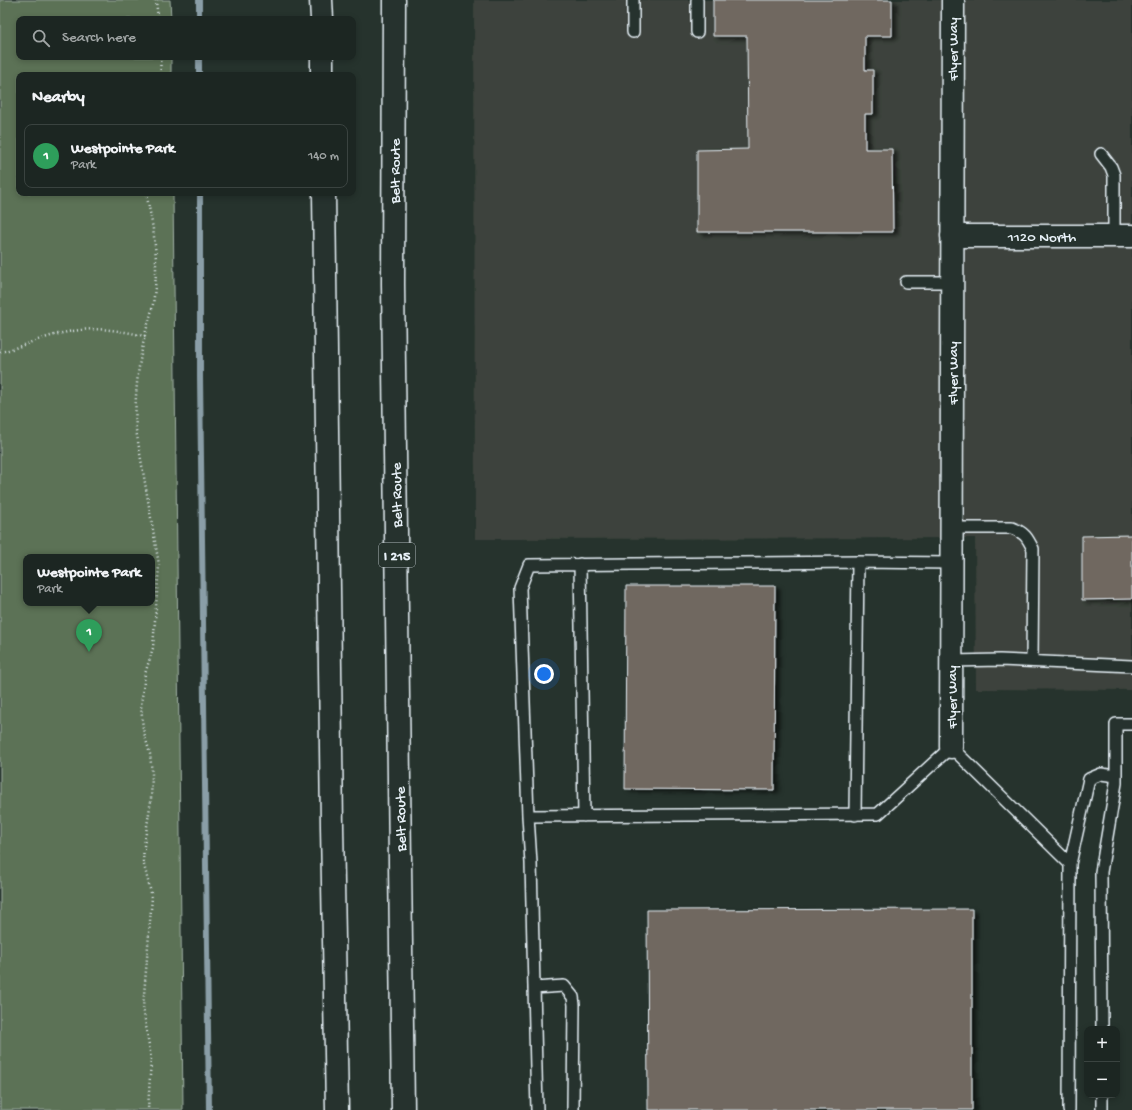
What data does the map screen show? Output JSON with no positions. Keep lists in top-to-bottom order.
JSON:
{
  "streets": {
    "main road": [
      "Flyer Way",
      "Belt Route",
      "1120 North",
      "I 215"
    ]
  },
  "crossings": [
    ["Flyer Way", "1120 North"]
  ],
  "page": {
    "search": "Search here",
    "heading": "Nearby",
    "list": [
      {
        "mark": "1",
        "name": "Westpointe Park",
        "note": "Park",
        "value": "140 m"
      }
    ],
    "popup": ["Westpointe Park", "Park"],
    "pins": "1",
    "map_buttons": ["+", "−"]
  }
}
